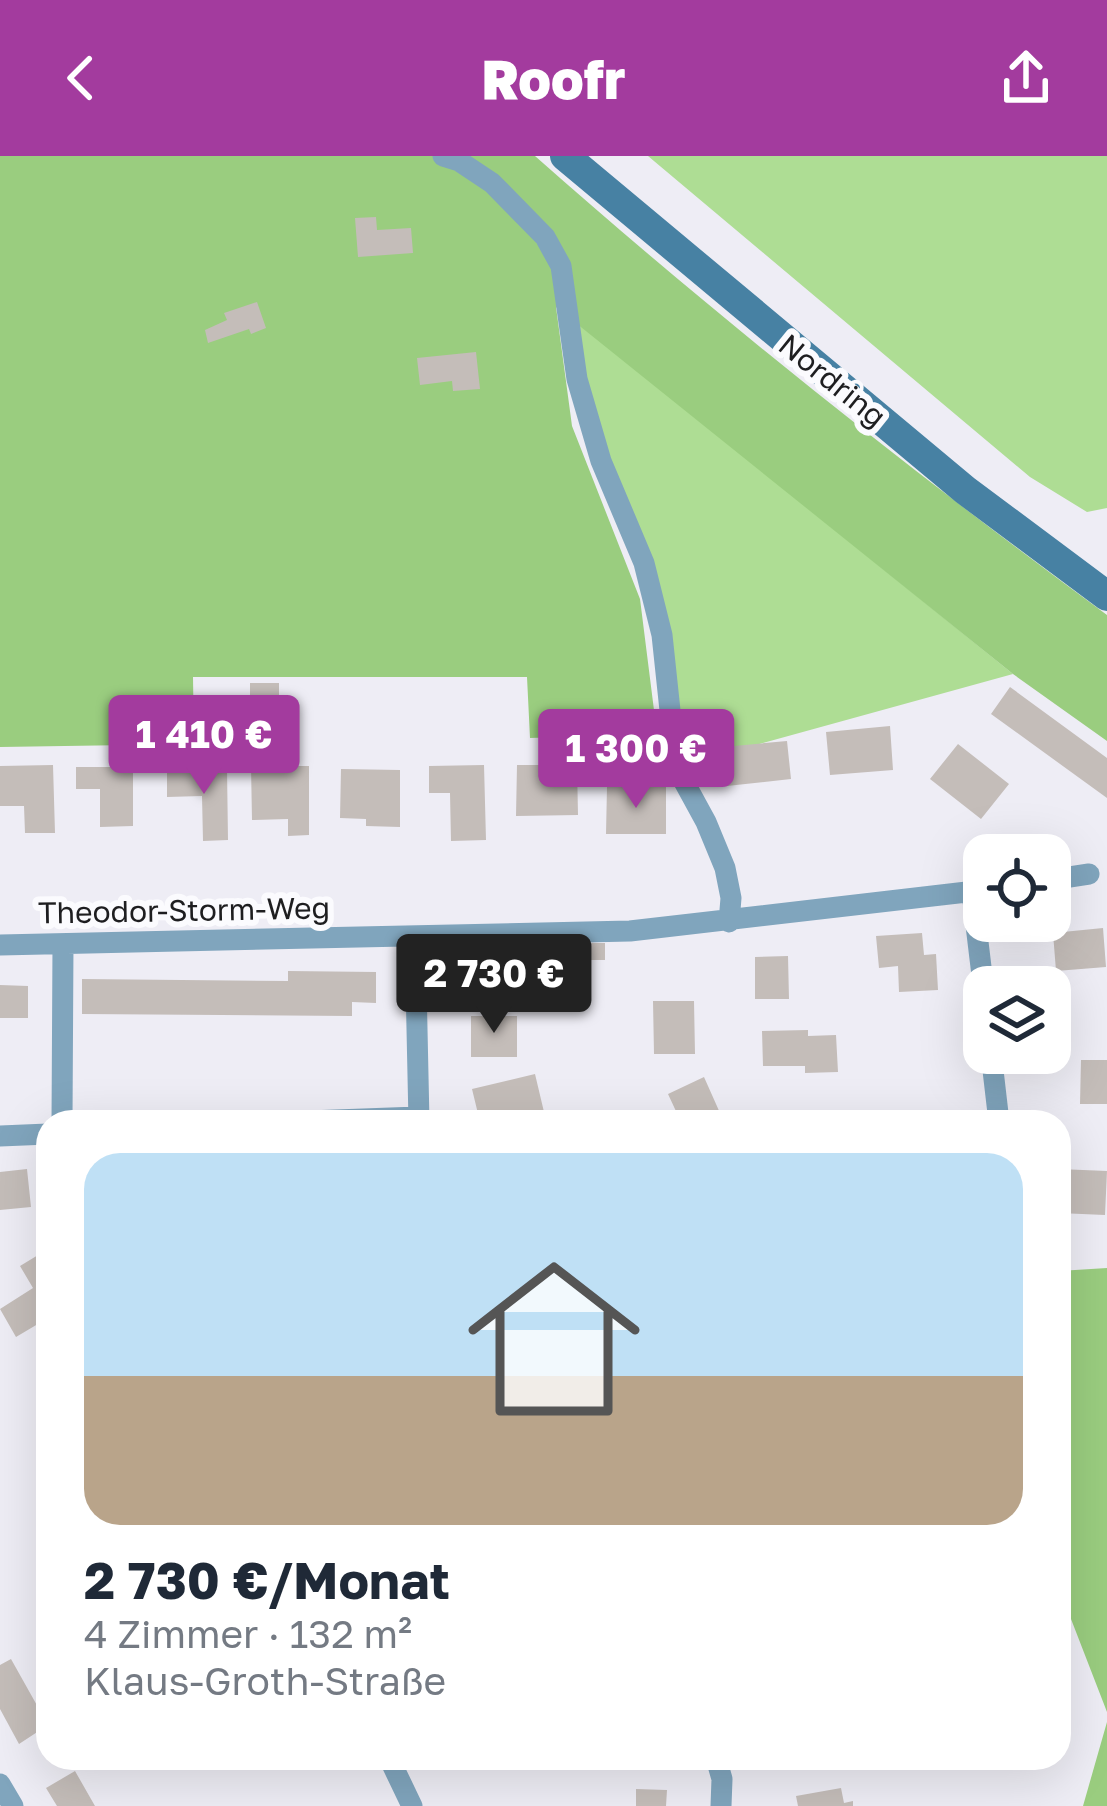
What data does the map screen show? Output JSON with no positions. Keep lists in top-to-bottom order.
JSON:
{
  "streets": {
    "street": ["Nordring", "Theodor-Storm-Weg"]
  },
  "page": {
    "header": "Roofr",
    "price": ["1 410 €", "1 300 €", "2 730 €"],
    "list": [
      {
        "name": "2 730 €/Monat",
        "note": "4 Zimmer · 132 m² · Klaus-Groth-Straße"
      }
    ]
  }
}
